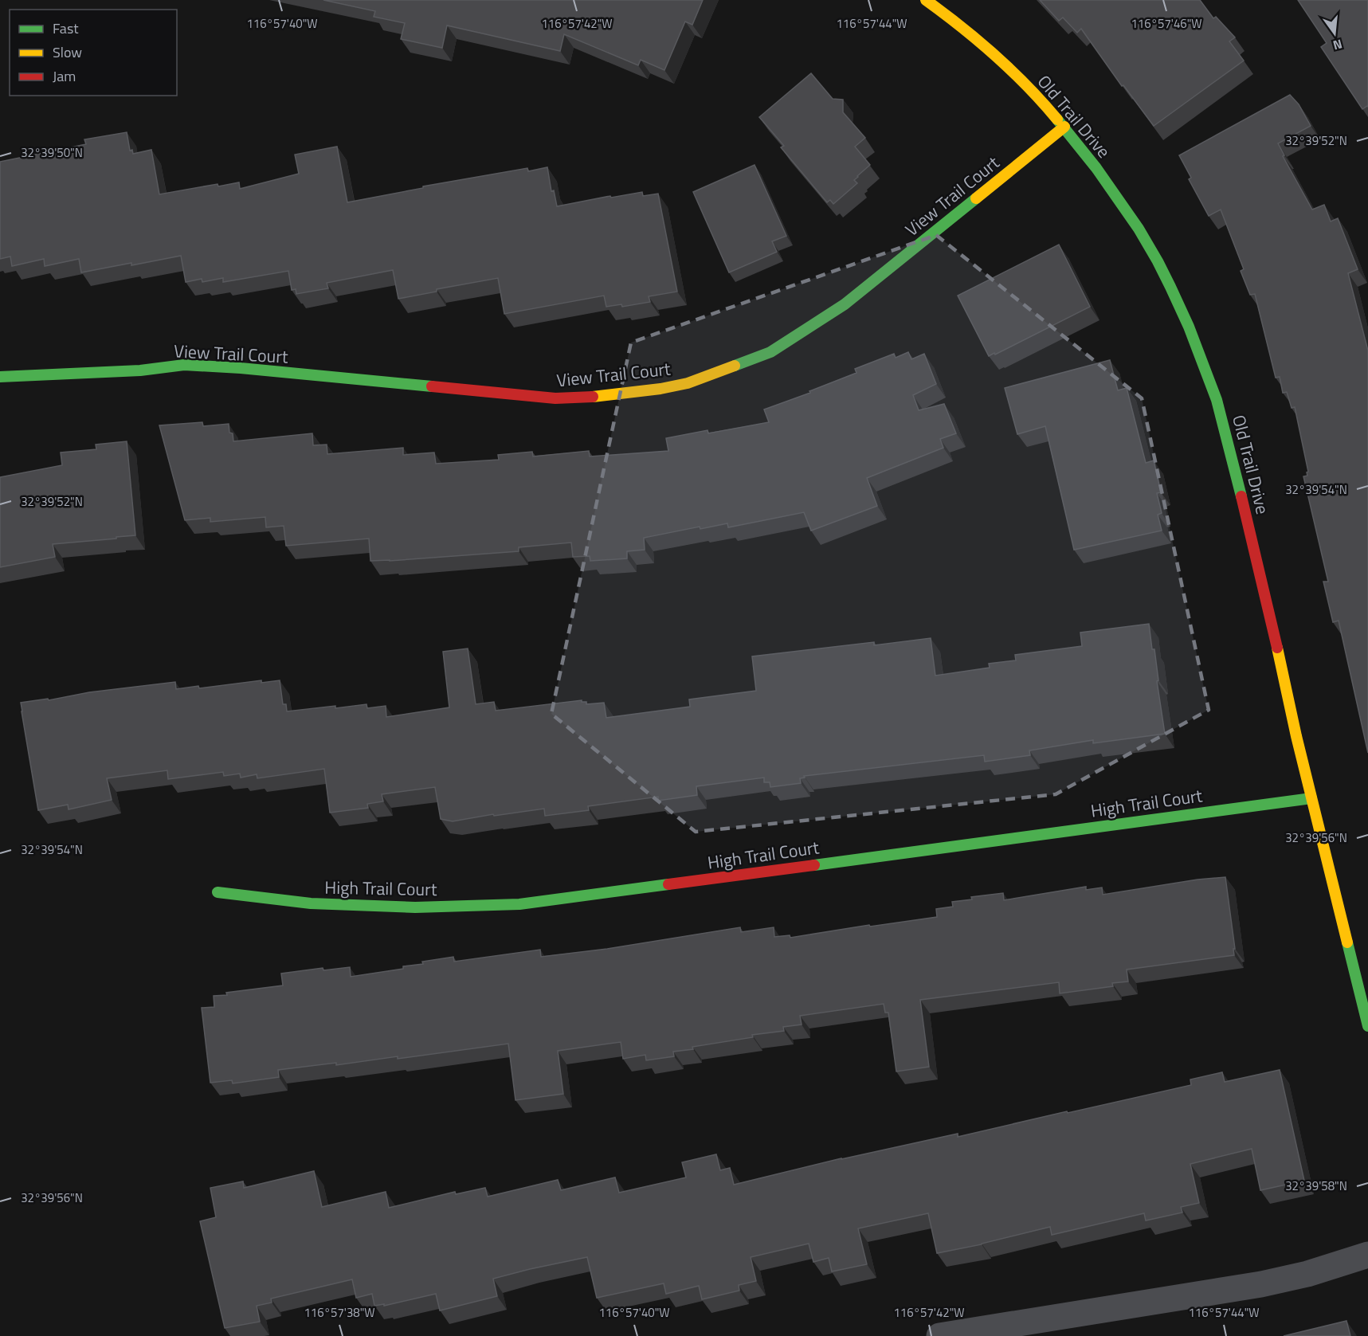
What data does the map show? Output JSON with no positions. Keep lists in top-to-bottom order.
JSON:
{
  "streets": {
    "street": ["Old Trail Drive", "View Trail Court", "High Trail Court"]
  },
  "crossings": [
    ["Old Trail Drive", "View Trail Court"],
    ["Old Trail Drive", "High Trail Court"]
  ],
  "legend": ["Fast", "Slow", "Jam"],
  "north": "bottom",
  "coordinates": [
    "116°57'40\"W",
    "116°57'42\"W",
    "116°57'44\"W",
    "116°57'46\"W",
    "32°39'52\"N",
    "32°39'50\"N",
    "32°39'54\"N",
    "32°39'56\"N",
    "32°39'58\"N",
    "116°57'38\"W"
  ]
}
